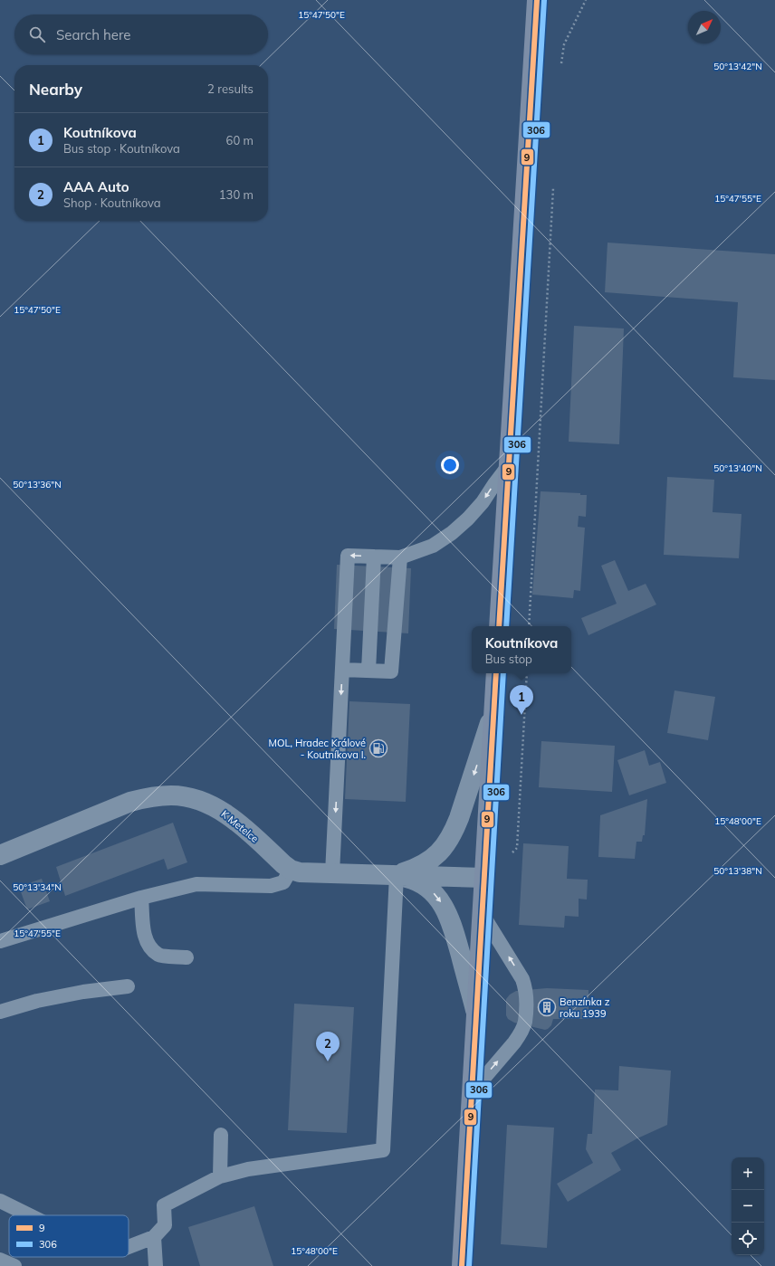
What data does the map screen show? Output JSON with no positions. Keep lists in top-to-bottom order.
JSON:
{
  "streets": {
    "street": ["K Metelce"]
  },
  "places": {
    "fuel station": ["MOL, Hradec Králové - Koutníkova I."],
    "building": ["Benzínka z roku 1939"]
  },
  "lines": ["transit line 9", "transit line 306"],
  "legend": ["9", "306"],
  "north": "top right",
  "page": {
    "search": "Search here",
    "heading": ["Nearby", "2 results"],
    "list": [
      {
        "mark": "1",
        "name": "Koutníkova",
        "note": "Bus stop · Koutníkova",
        "value": "60 m"
      },
      {
        "mark": "2",
        "name": "AAA Auto",
        "note": "Shop · Koutníkova",
        "value": "130 m"
      }
    ],
    "popup": ["Koutníkova", "Bus stop"],
    "pins": ["1", "2"],
    "map_buttons": ["+", "−"]
  },
  "coordinates": [
    "15°47'50\"E",
    "50°13'42\"N",
    "15°47'55\"E",
    "50°13'40\"N",
    "50°13'36\"N",
    "15°48'00\"E",
    "50°13'38\"N",
    "50°13'34\"N"
  ]
}
